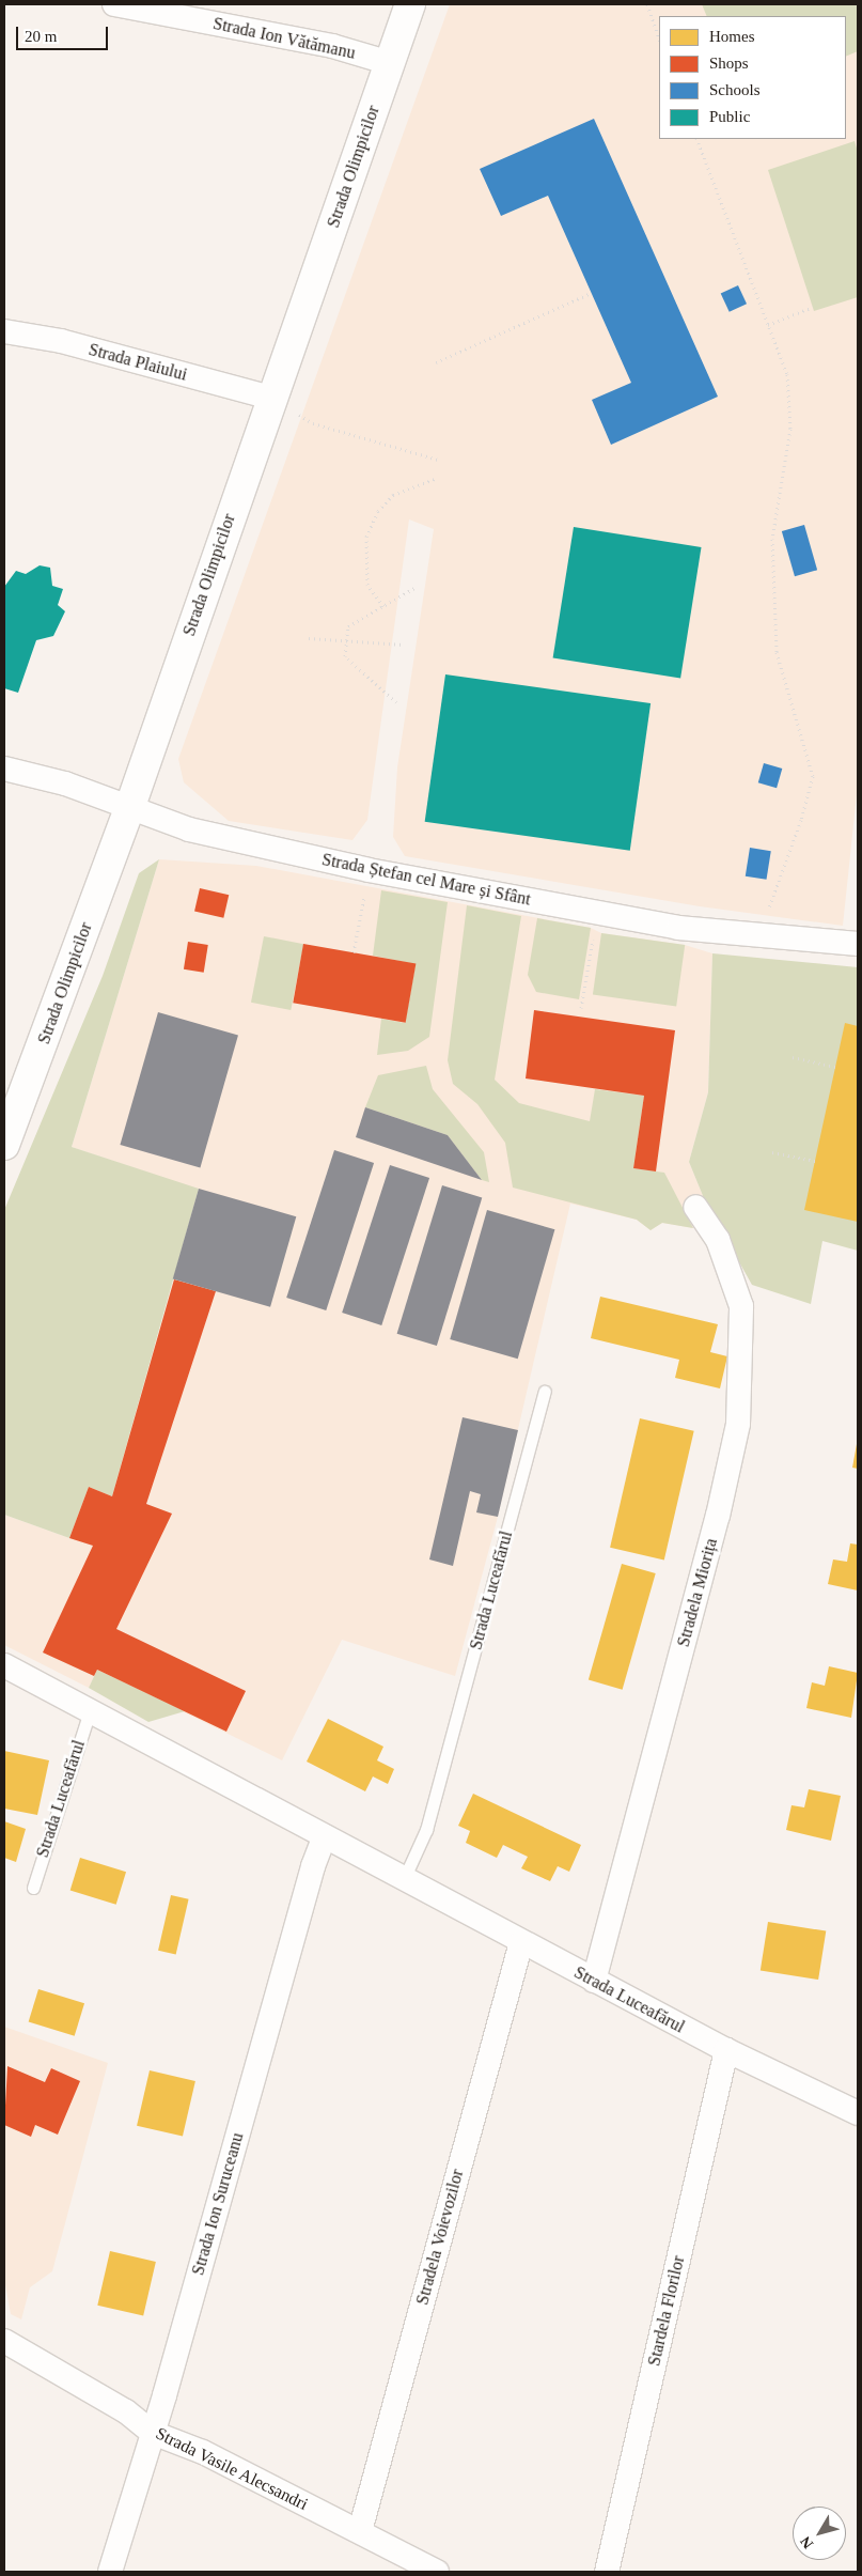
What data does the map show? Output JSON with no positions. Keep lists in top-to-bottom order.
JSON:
{
  "streets": {
    "main road": ["Strada Olimpicilor"],
    "street": [
      "Strada Ion Vătămanu",
      "Strada Plaiului",
      "Strada Ștefan cel Mare și Sfânt",
      "Strada Luceafărul",
      "Stradela Miorița",
      "Strada Ion Suruceanu",
      "Stradela Voievozilor",
      "Stardela Florilor",
      "Strada Vasile Alecsandri"
    ]
  },
  "crossings": [
    ["Strada Ion Vătămanu", "Strada Olimpicilor"],
    ["Strada Olimpicilor", "Strada Plaiului"],
    ["Strada Olimpicilor", "Strada Ștefan cel Mare și Sfânt"],
    ["Strada Luceafărul", "Stradela Miorița"],
    ["Strada Luceafărul", "Strada Ion Suruceanu"],
    ["Strada Luceafărul", "Stradela Voievozilor"],
    ["Strada Luceafărul", "Stardela Florilor"],
    ["Strada Ion Suruceanu", "Strada Vasile Alecsandri"],
    ["Stradela Voievozilor", "Strada Vasile Alecsandri"]
  ],
  "legend": [
    "Homes",
    "Shops",
    "Schools",
    "Public"
  ],
  "scale_bar": "20 m",
  "north": "bottom left"
}
